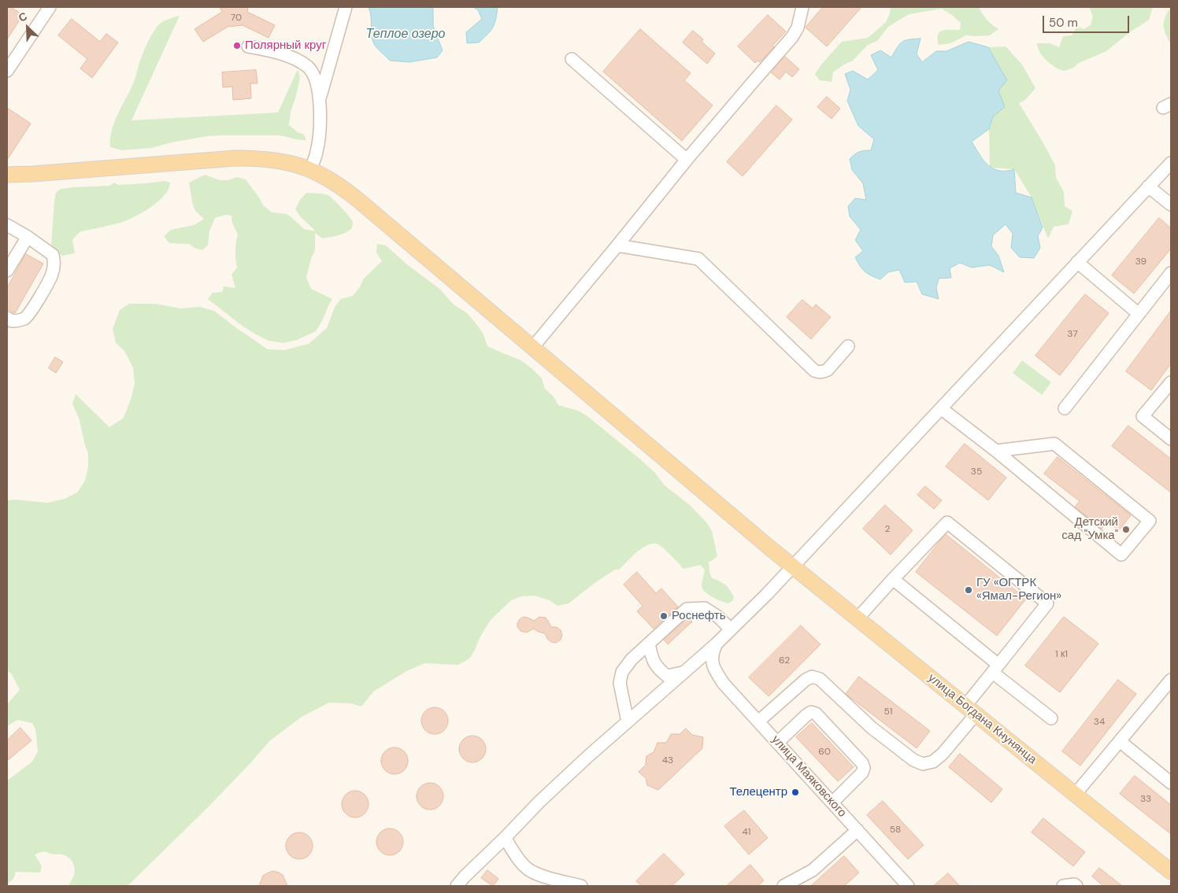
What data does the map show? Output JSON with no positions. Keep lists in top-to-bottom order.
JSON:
{
  "streets": {
    "main road": ["улица Богдана Кнунянца"],
    "street": ["улица Маяковского"]
  },
  "water": ["Теплое озеро"],
  "places": [
    "Полярный круг",
    "Детский сад \"Умка\"",
    "ГУ «ОГТРК «Ямал-Регион»",
    "Роснефть",
    "Телецентр"
  ],
  "house_numbers": [
    "70",
    "39",
    "37",
    "35",
    "2",
    "1 к1",
    "62",
    "51",
    "34",
    "60",
    "43",
    "33",
    "58",
    "41"
  ],
  "scale_bar": "50 m",
  "north": "top left"
}
